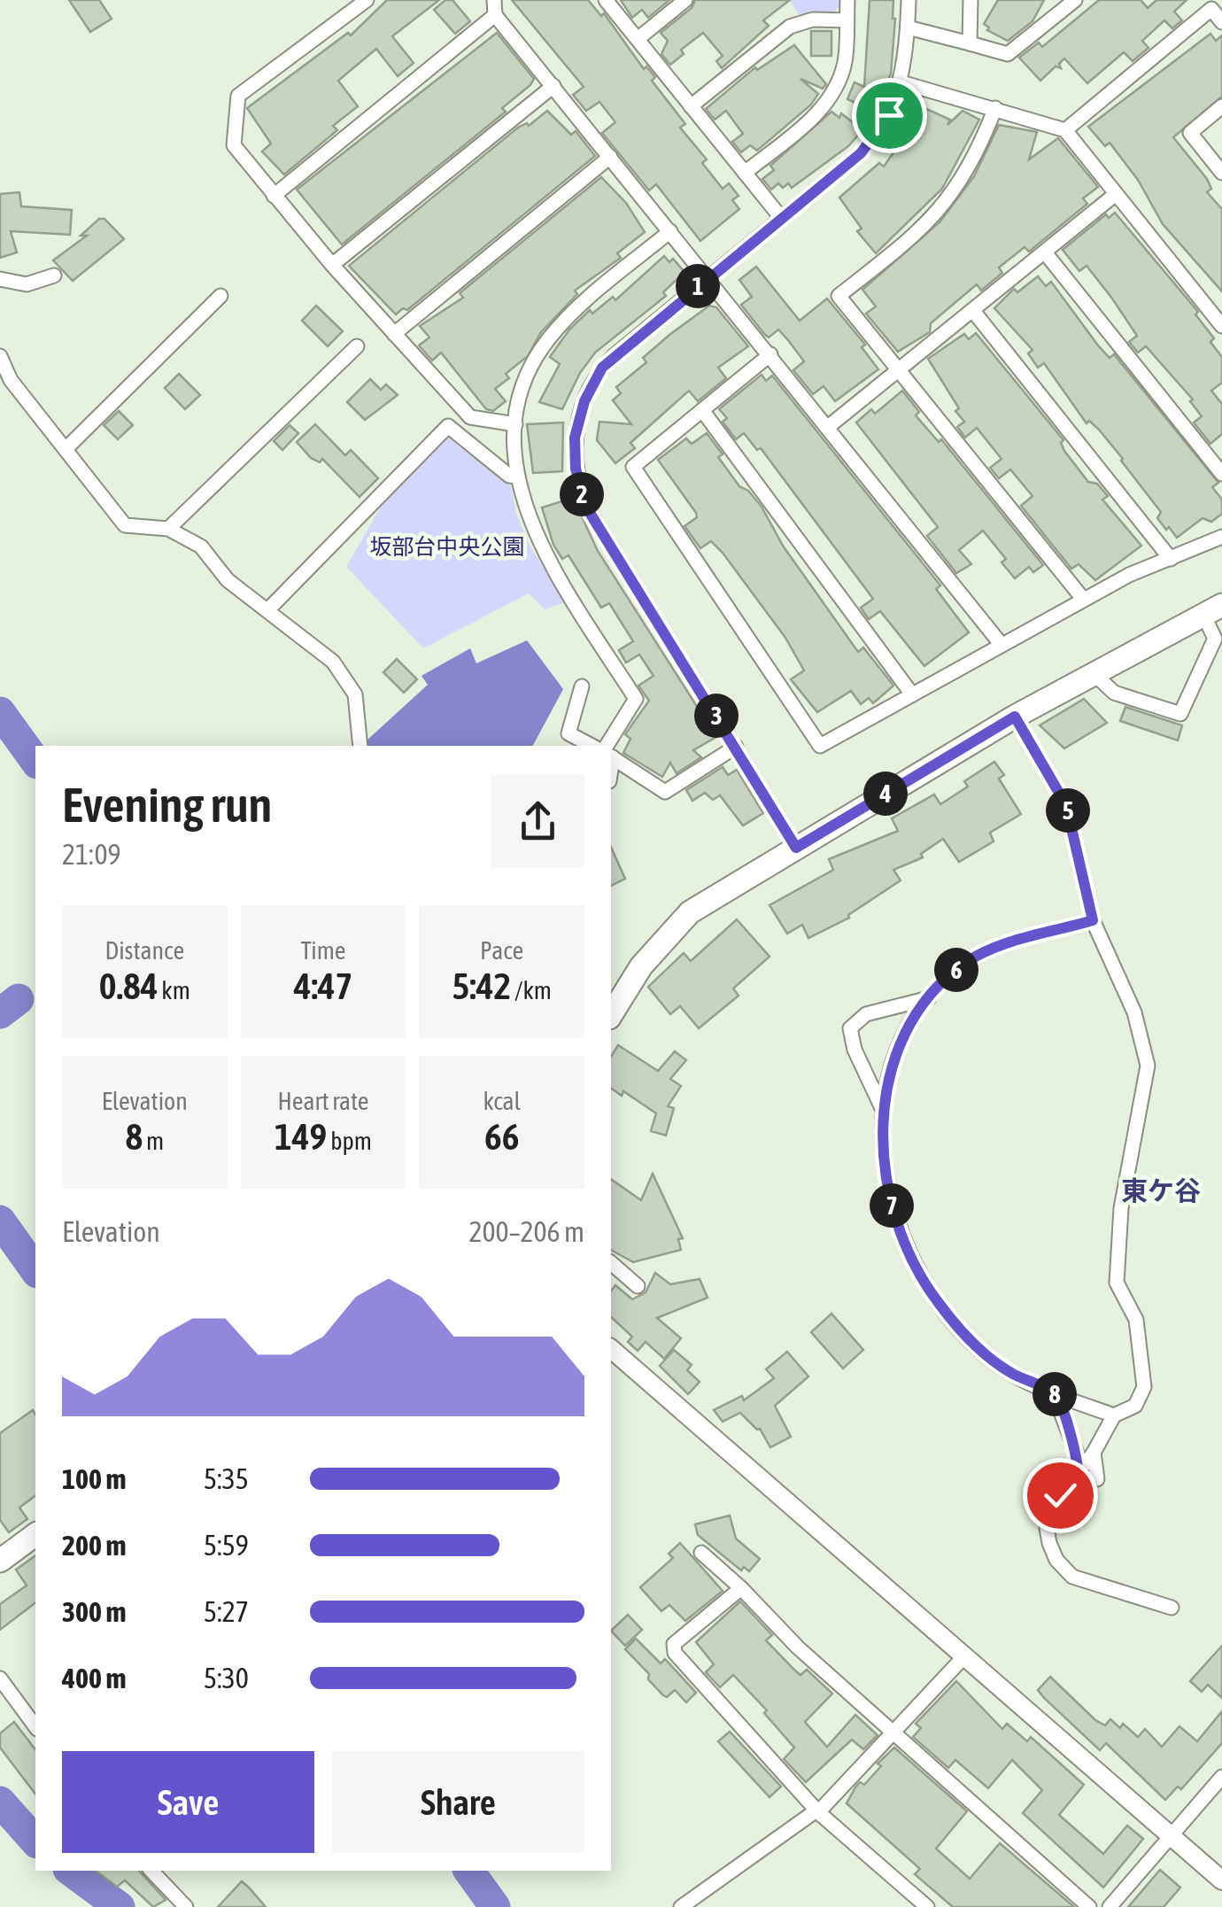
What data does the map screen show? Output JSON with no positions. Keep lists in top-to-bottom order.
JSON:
{
  "districts": ["東ケ谷"],
  "parks": ["坂部台中央公園"],
  "page": {
    "pins": [
      "1",
      "2",
      "3",
      "4",
      "5",
      "6",
      "7",
      "8"
    ],
    "heading": ["Evening run", "21:09"],
    "stats": [
      ["Distance", "0.84 km"],
      ["Time", "4:47"],
      ["Pace", "5:42 /km"],
      ["Elevation", "8 m"],
      ["Heart rate", "149 bpm"],
      ["kcal", "66"]
    ],
    "chart": ["Elevation", "200–206 m"],
    "list": [
      {
        "name": "100 m",
        "note": "5:35"
      },
      {
        "name": "200 m",
        "note": "5:59"
      },
      {
        "name": "300 m",
        "note": "5:27"
      },
      {
        "name": "400 m",
        "note": "5:30"
      }
    ],
    "buttons": ["Save", "Share"]
  }
}
